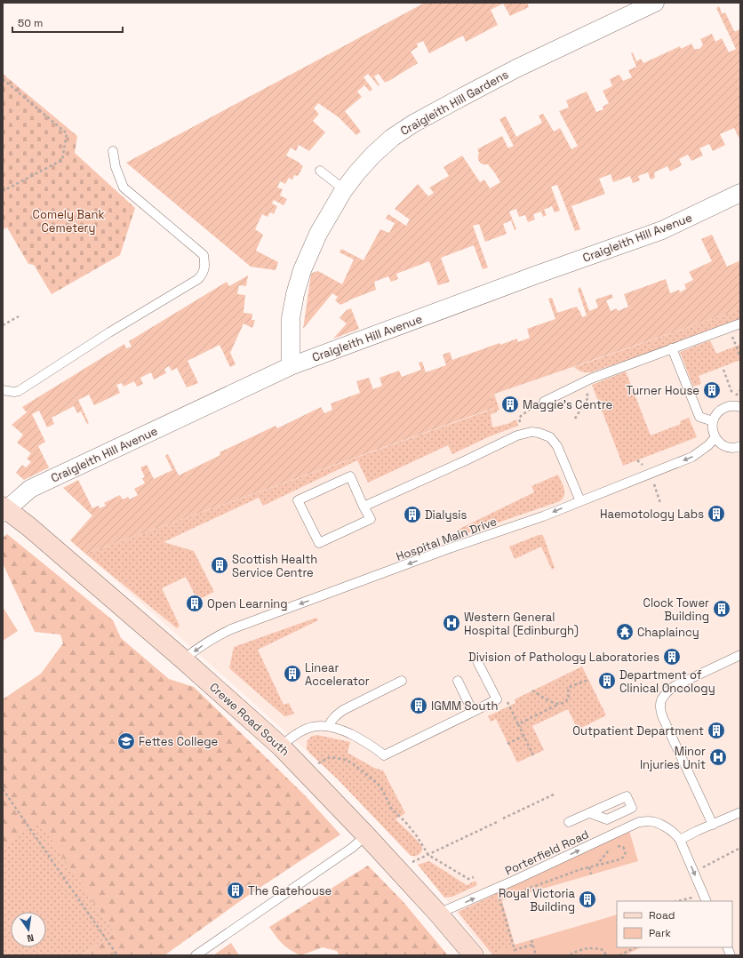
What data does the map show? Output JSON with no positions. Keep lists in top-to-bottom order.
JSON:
{
  "streets": {
    "street": ["Craigleith Hill Gardens", "Craigleith Hill Avenue", "Crewe Road South"],
    "lane": ["Hospital Main Drive", "Porterfield Road"]
  },
  "crossings": [
    ["Craigleith Hill Gardens", "Craigleith Hill Avenue"],
    ["Craigleith Hill Avenue", "Crewe Road South"],
    ["Hospital Main Drive", "Crewe Road South"],
    ["Crewe Road South", "Porterfield Road"]
  ],
  "one_way": ["Hospital Main Drive", "Porterfield Road"],
  "parks": ["Comely Bank Cemetery"],
  "places": {
    "building": [
      "Turner House",
      "Maggie's Centre",
      "Haemotology Labs",
      "Dialysis",
      "Scottish Health Service Centre",
      "Open Learning",
      "Clock Tower Building",
      "Division of Pathology Laboratories",
      "Linear Accelerator",
      "Department of Clinical Oncology",
      "IGMM South",
      "Outpatient Department",
      "The Gatehouse",
      "Royal Victoria Building"
    ],
    "hospital": ["Western General Hospital (Edinburgh)", "Minor Injuries Unit"],
    "temple": ["Chaplaincy"],
    "school or university": ["Fettes College"]
  },
  "legend": ["Road", "Park"],
  "scale_bar": "50 m",
  "north": "bottom"
}
